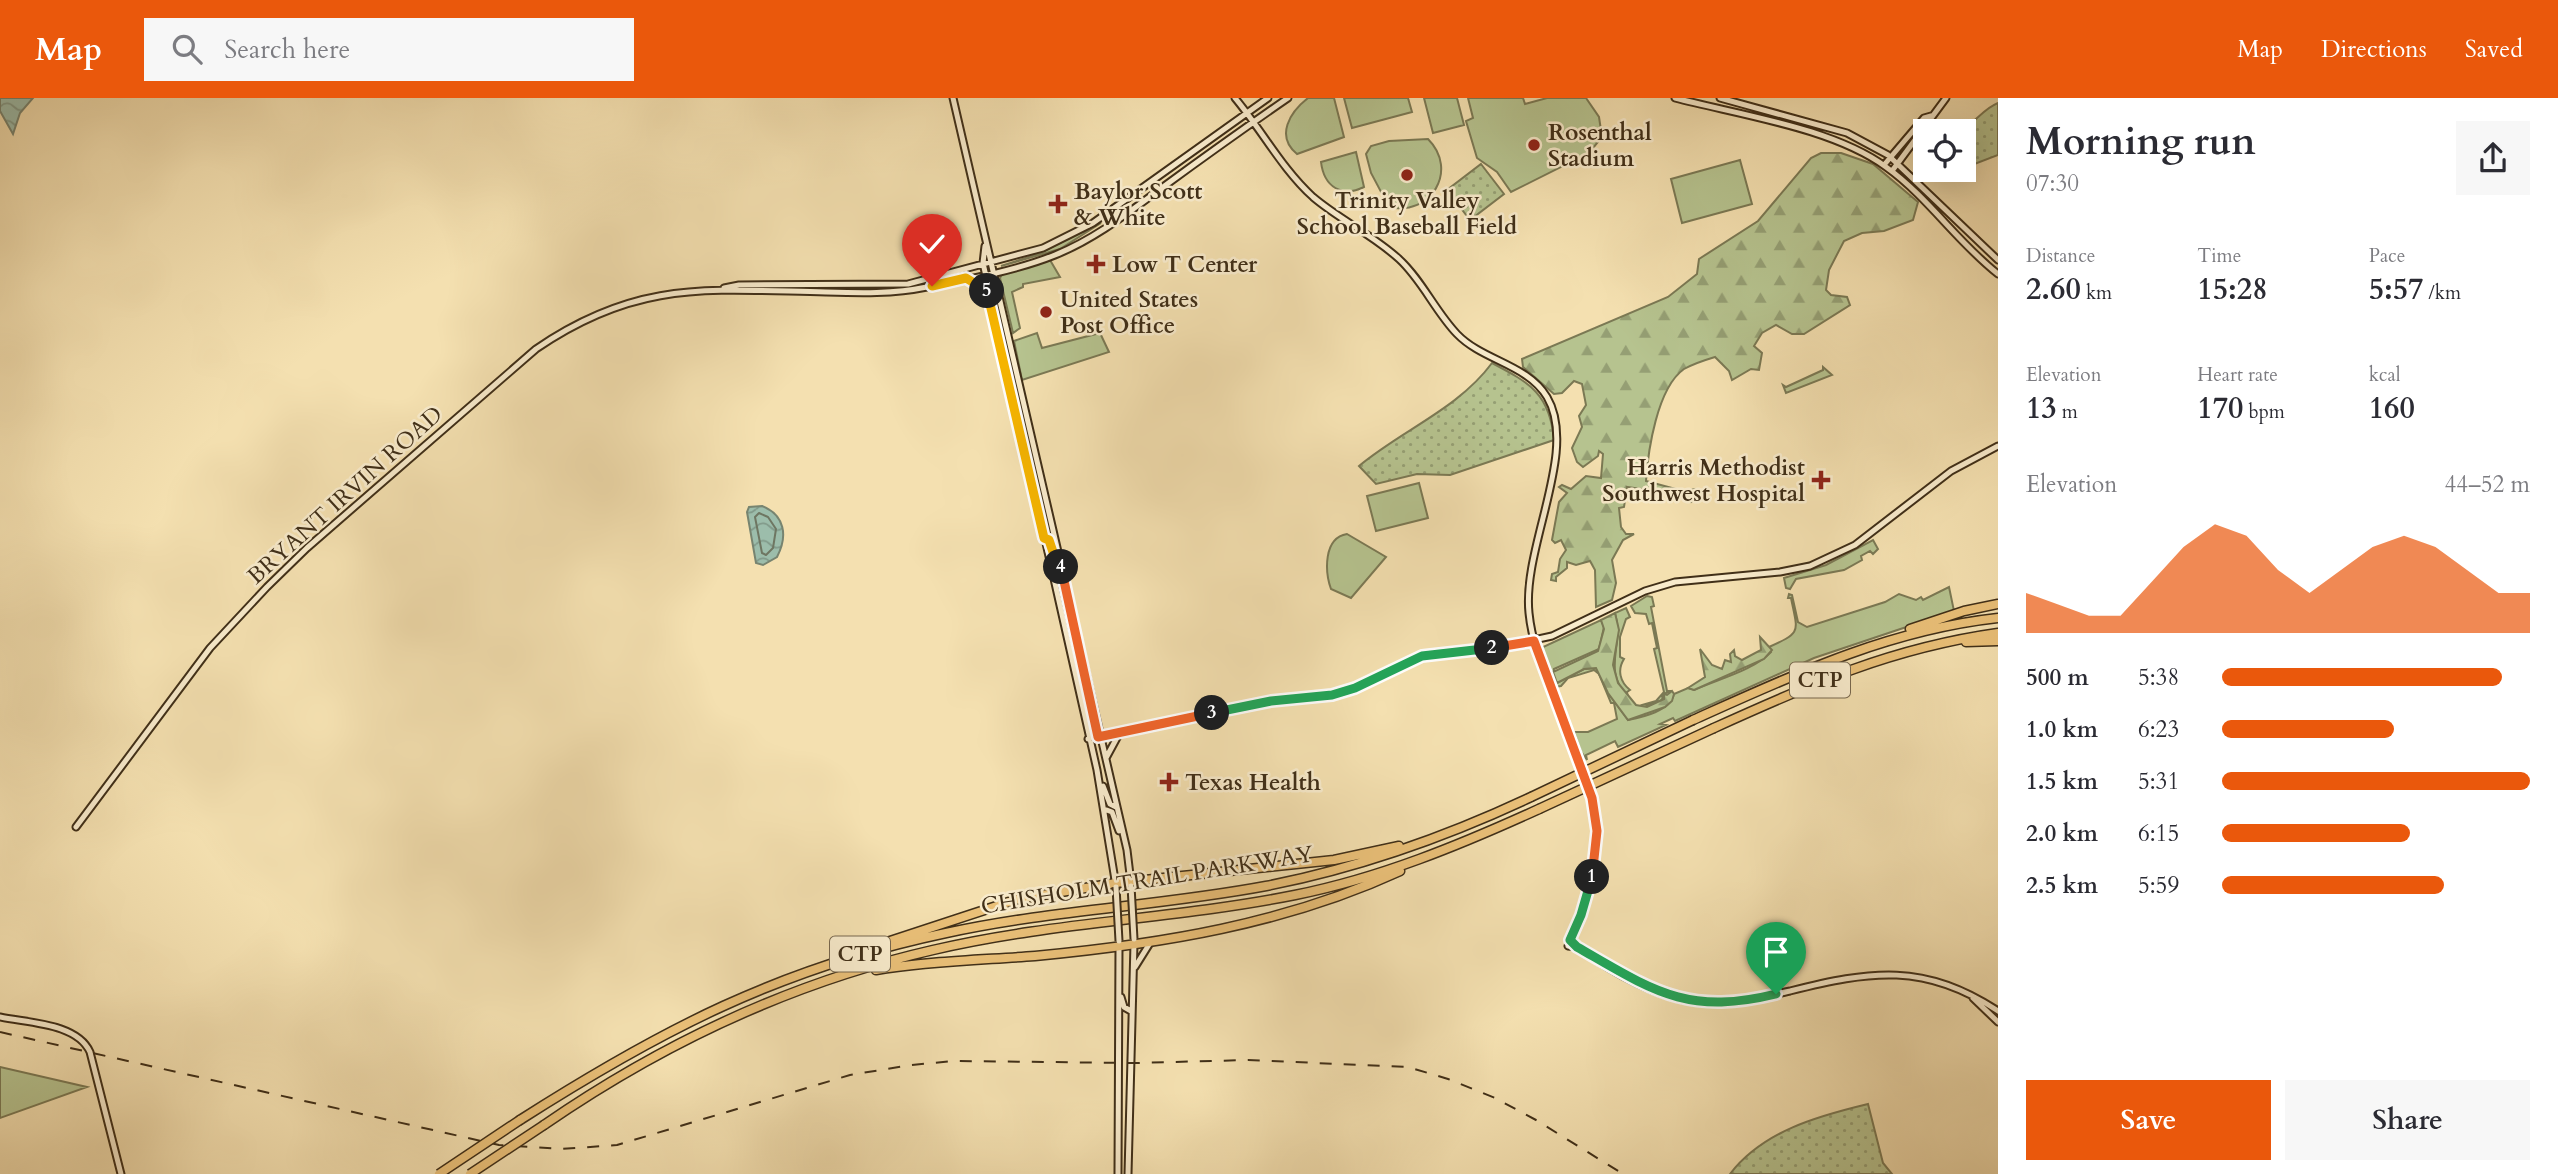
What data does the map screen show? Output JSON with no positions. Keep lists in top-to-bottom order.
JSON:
{
  "streets": {
    "highway": ["CTP", "CHISHOLM TRAIL PARKWAY"],
    "street": ["BRYANT IRVIN ROAD"]
  },
  "places": {
    "other": ["Rosenthal Stadium", "Trinity Valley School Baseball Field", "United States Post Office"],
    "health": [
      "Baylor Scott & White",
      "Low T Center",
      "Harris Methodist Southwest Hospital",
      "Texas Health"
    ]
  },
  "page": {
    "header": "Map",
    "search": "Search here",
    "nav": ["Map", "Directions", "Saved"],
    "heading": ["Morning run", "07:30"],
    "stats": [
      ["Distance", "2.60 km"],
      ["Time", "15:28"],
      ["Pace", "5:57 /km"],
      ["Elevation", "13 m"],
      ["Heart rate", "170 bpm"],
      ["kcal", "160"]
    ],
    "pins": [
      "5",
      "4",
      "2",
      "3",
      "1"
    ],
    "chart": ["Elevation", "44–52 m"],
    "list": [
      {
        "name": "500 m",
        "note": "5:38"
      },
      {
        "name": "1.0 km",
        "note": "6:23"
      },
      {
        "name": "1.5 km",
        "note": "5:31"
      },
      {
        "name": "2.0 km",
        "note": "6:15"
      },
      {
        "name": "2.5 km",
        "note": "5:59"
      }
    ],
    "buttons": ["Save", "Share"]
  }
}
